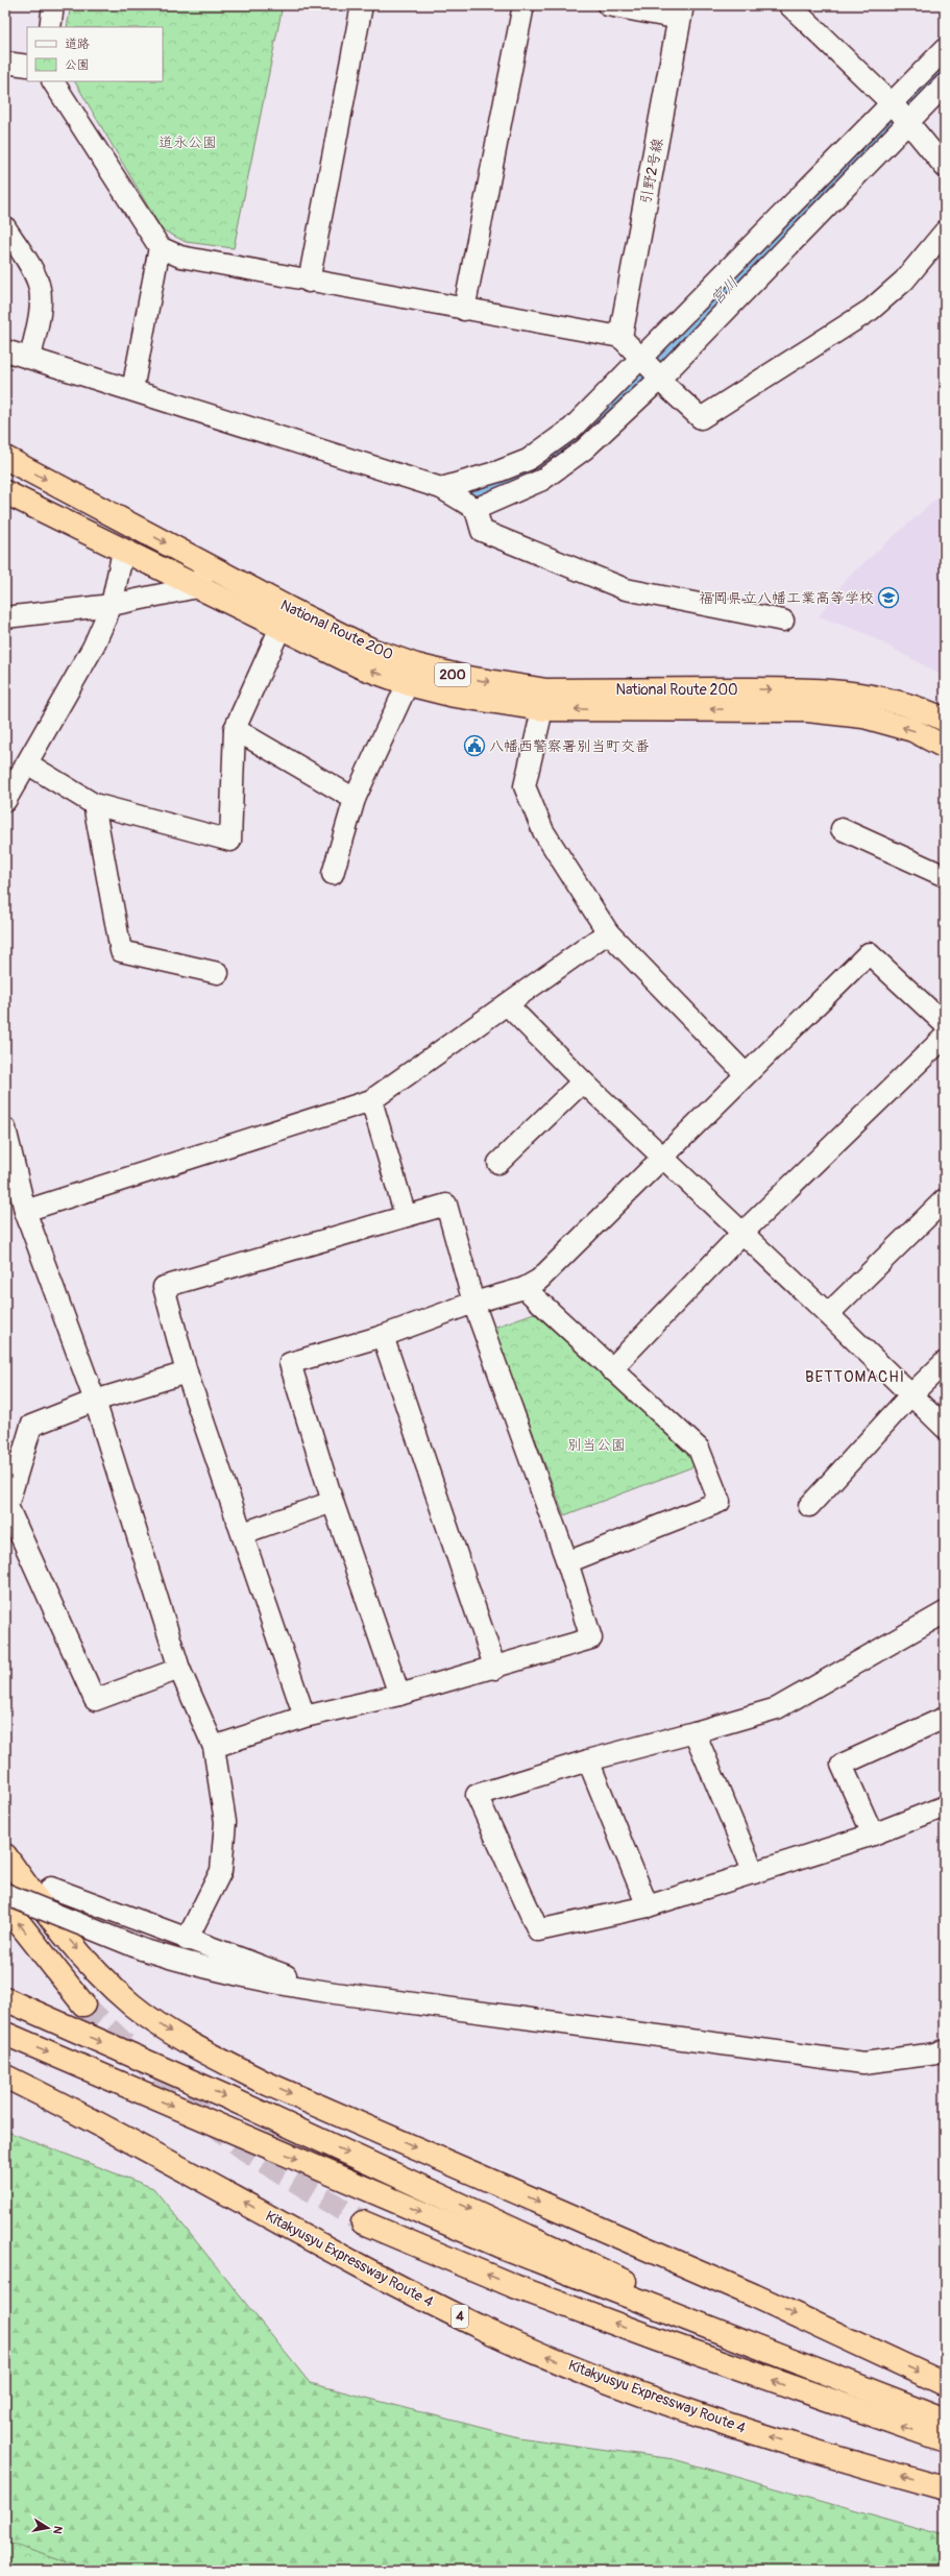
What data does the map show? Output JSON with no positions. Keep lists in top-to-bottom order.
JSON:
{
  "streets": {
    "highway": [
      "National Route 200",
      "200",
      "Kitakyusyu Expressway Route 4",
      "4"
    ],
    "street": ["引野2号線"]
  },
  "districts": ["BETTOMACHI"],
  "water": ["宮川"],
  "parks": ["道永公園", "別当公園"],
  "places": {
    "school or university": ["福岡県立八幡工業高等学校"],
    "public building": ["八幡西警察署別当町交番"]
  },
  "legend": ["道路", "公園"],
  "north": "right"
}
